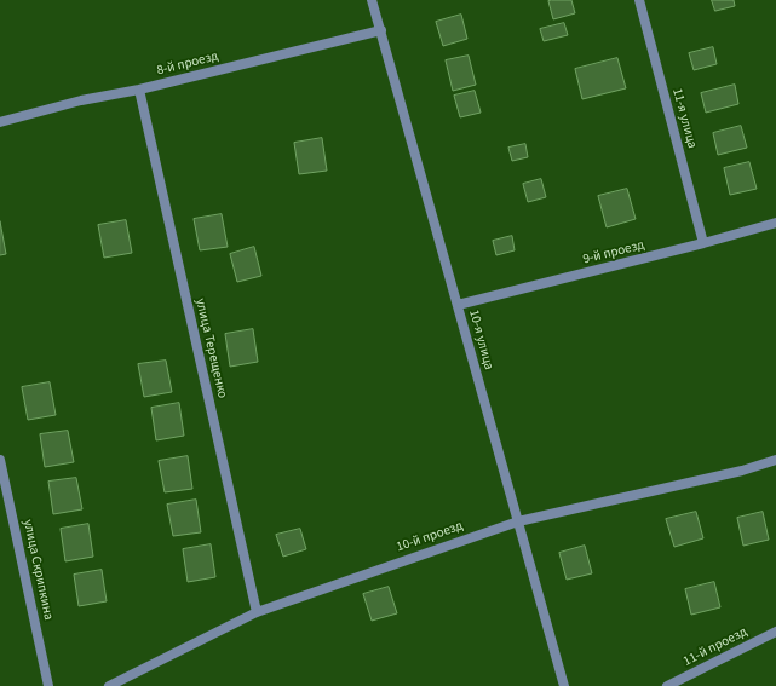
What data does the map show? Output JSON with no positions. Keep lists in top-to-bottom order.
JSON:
{
  "streets": {
    "street": [
      "8-й проезд",
      "11-я улица",
      "9-й проезд",
      "10-я улица",
      "улица Терещенко",
      "10-й проезд",
      "улица Скрипкина",
      "11-й проезд"
    ]
  },
  "crossings": [
    ["8-й проезд", "10-я улица"],
    ["8-й проезд", "улица Терещенко"],
    ["11-я улица", "9-й проезд"],
    ["9-й проезд", "10-я улица"],
    ["10-я улица", "10-й проезд"],
    ["улица Терещенко", "10-й проезд"]
  ]
}
